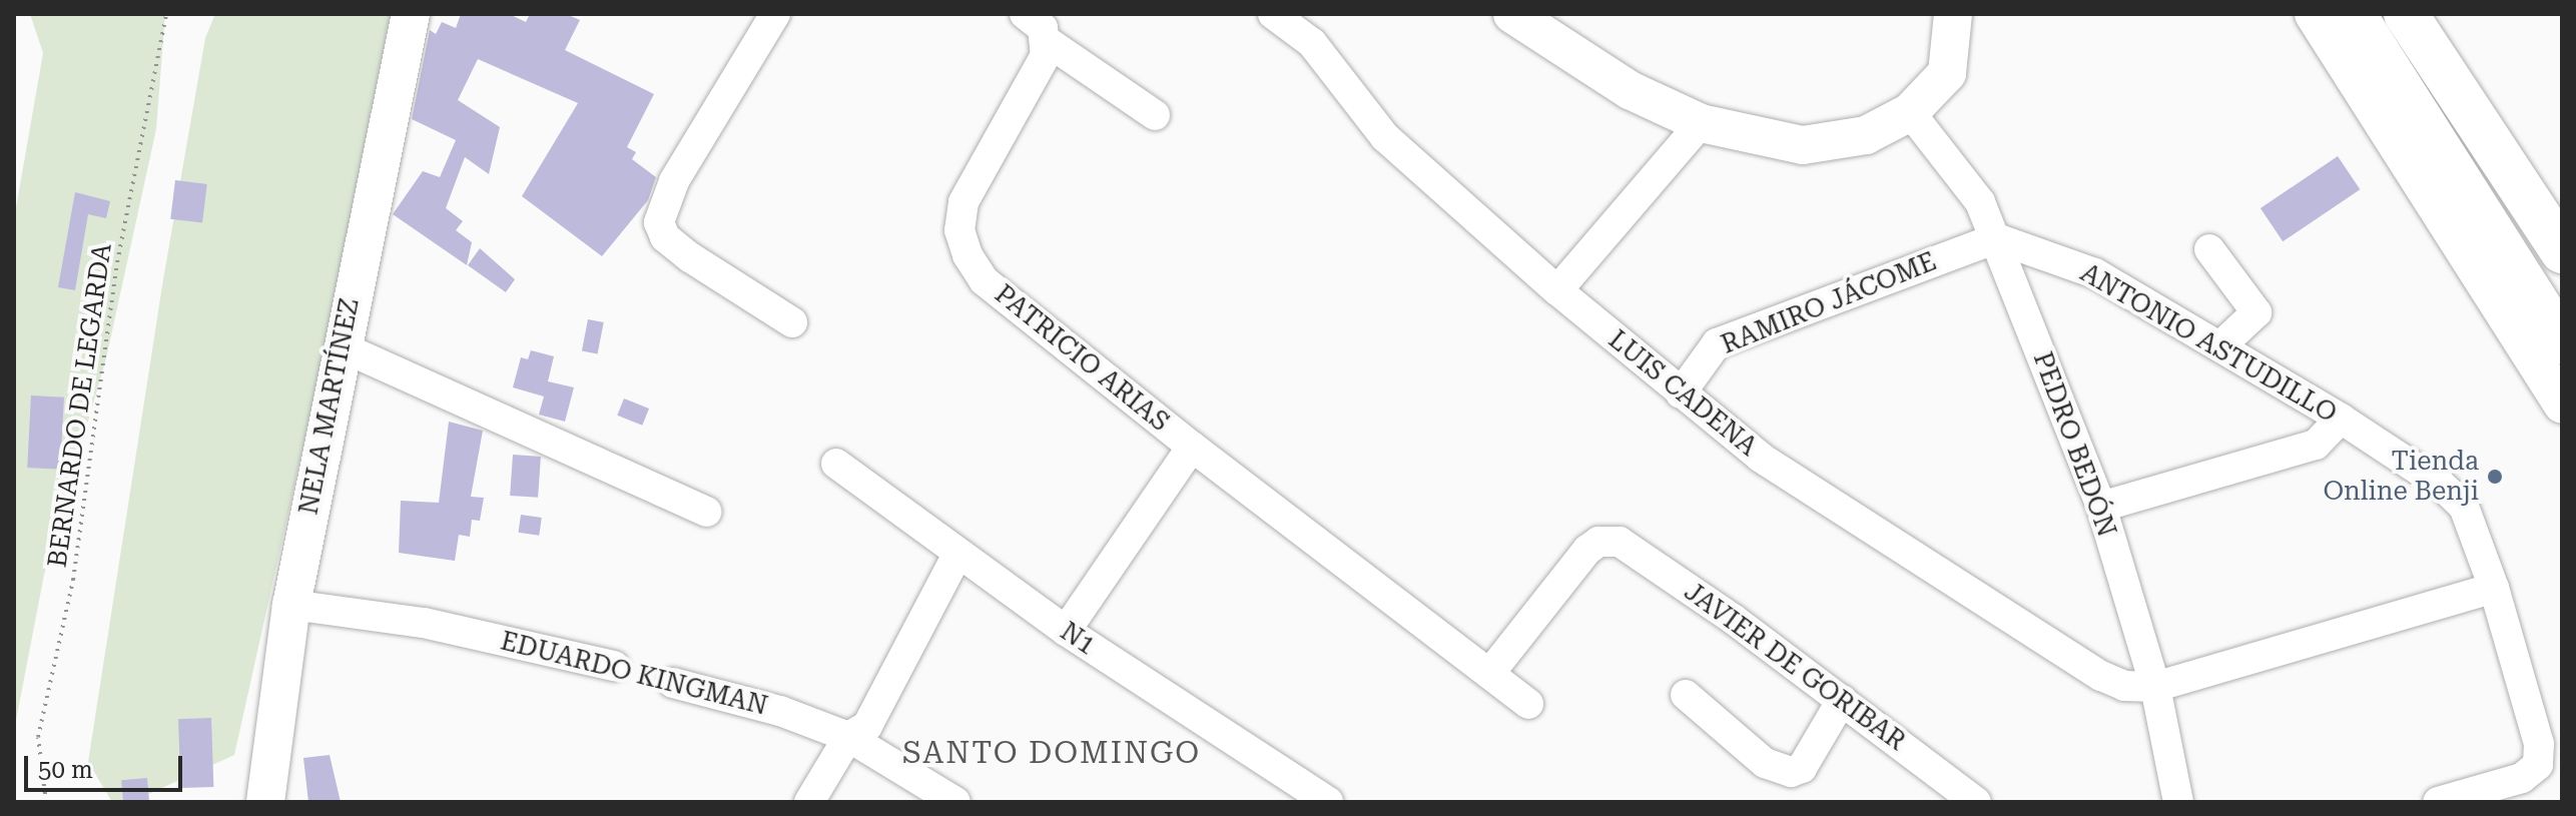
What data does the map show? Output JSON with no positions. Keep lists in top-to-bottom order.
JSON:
{
  "streets": {
    "main road": ["NELA MARTÍNEZ"],
    "street": [
      "RAMIRO JÁCOME",
      "ANTONIO ASTUDILLO",
      "PATRICIO ARIAS",
      "LUIS CADENA",
      "PEDRO BEDÓN",
      "N1",
      "JAVIER DE GORIBAR",
      "EDUARDO KINGMAN"
    ],
    "path": ["BERNARDO DE LEGARDA"]
  },
  "crossings": [
    ["RAMIRO JÁCOME", "ANTONIO ASTUDILLO"],
    ["RAMIRO JÁCOME", "LUIS CADENA"],
    ["RAMIRO JÁCOME", "PEDRO BEDÓN"],
    ["ANTONIO ASTUDILLO", "PEDRO BEDÓN"],
    ["PATRICIO ARIAS", "N1"],
    ["PATRICIO ARIAS", "JAVIER DE GORIBAR"],
    ["LUIS CADENA", "PEDRO BEDÓN"],
    ["NELA MARTÍNEZ", "EDUARDO KINGMAN"]
  ],
  "districts": ["SANTO DOMINGO"],
  "places": ["Tienda Online Benji"],
  "scale_bar": "50 m"
}
